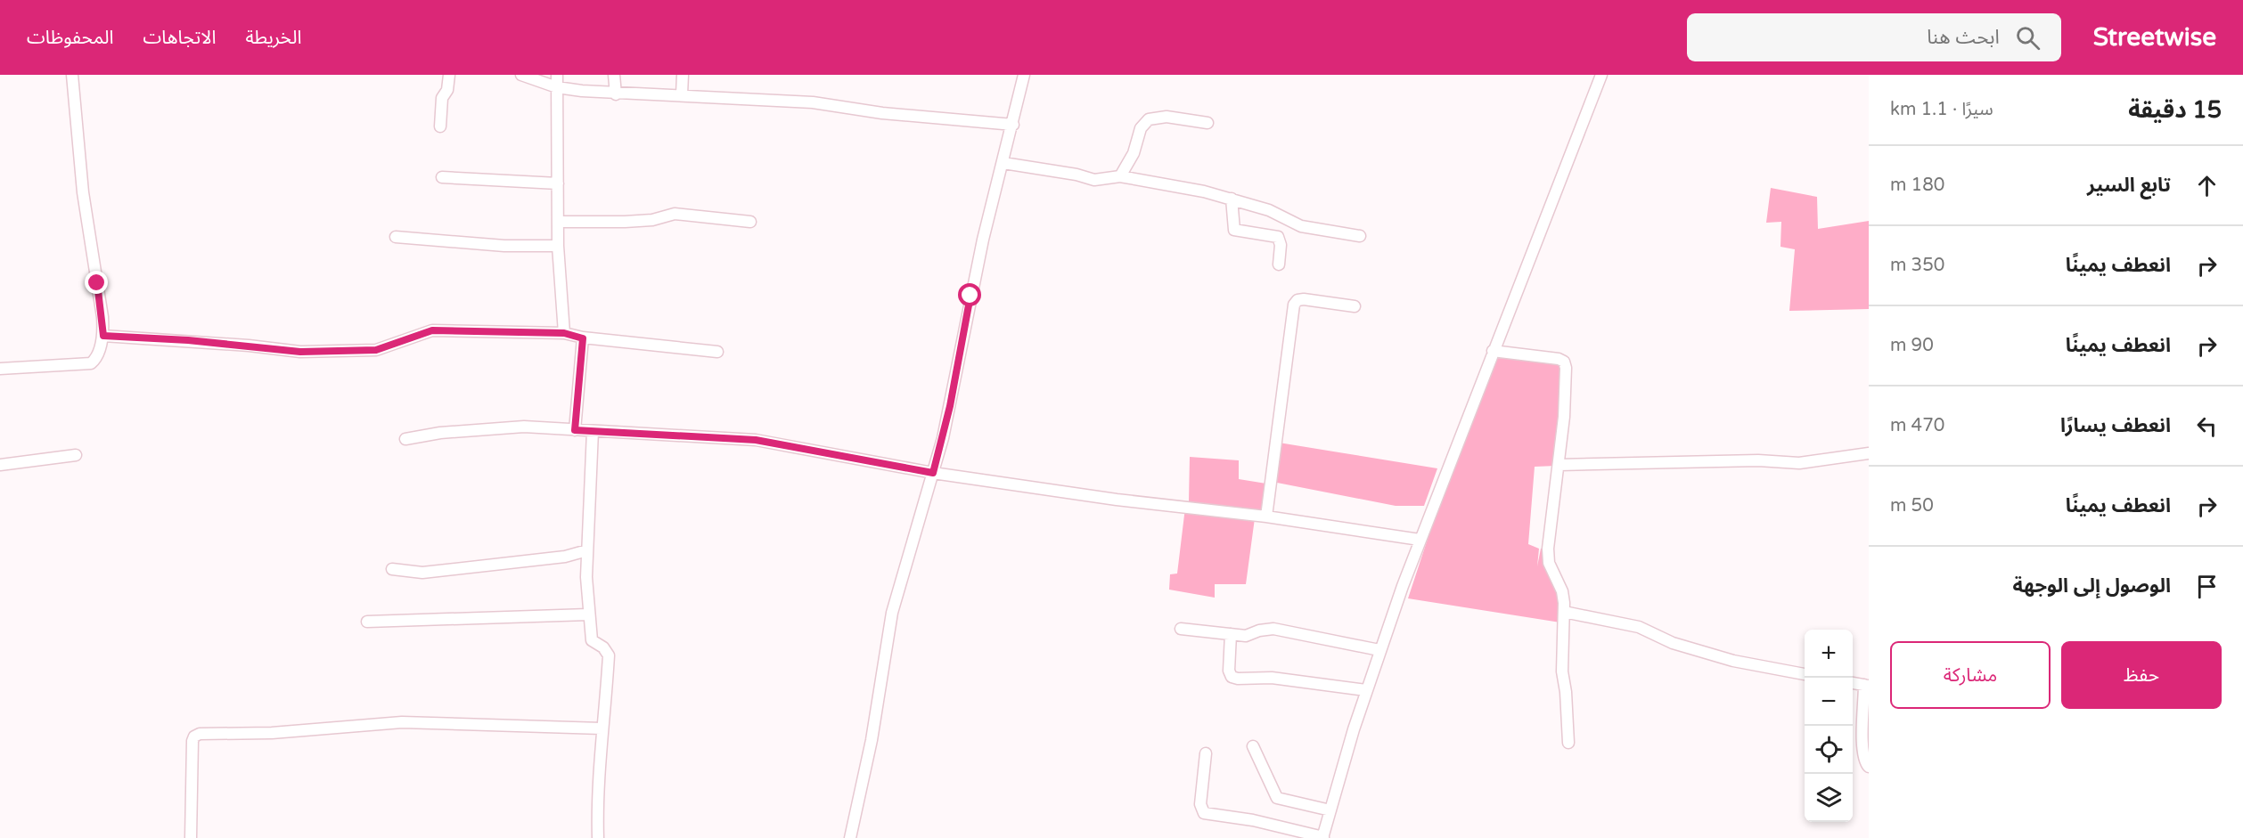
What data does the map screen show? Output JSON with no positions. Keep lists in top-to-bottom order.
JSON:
{
  "page": {
    "header": "Streetwise",
    "search": "ابحث هنا",
    "nav": ["الخريطة", "الاتجاهات", "المحفوظات"],
    "heading": ["15 دقيقة", "سيرًا · 1.1 km"],
    "list": [
      ["تابع السير", "180 m"],
      ["انعطف يمينًا", "350 m"],
      ["انعطف يمينًا", "90 m"],
      ["انعطف يسارًا", "470 m"],
      ["انعطف يمينًا", "50 m"],
      "الوصول إلى الوجهة"
    ],
    "buttons": ["حفظ", "مشاركة"],
    "map_buttons": ["+", "−"]
  }
}
